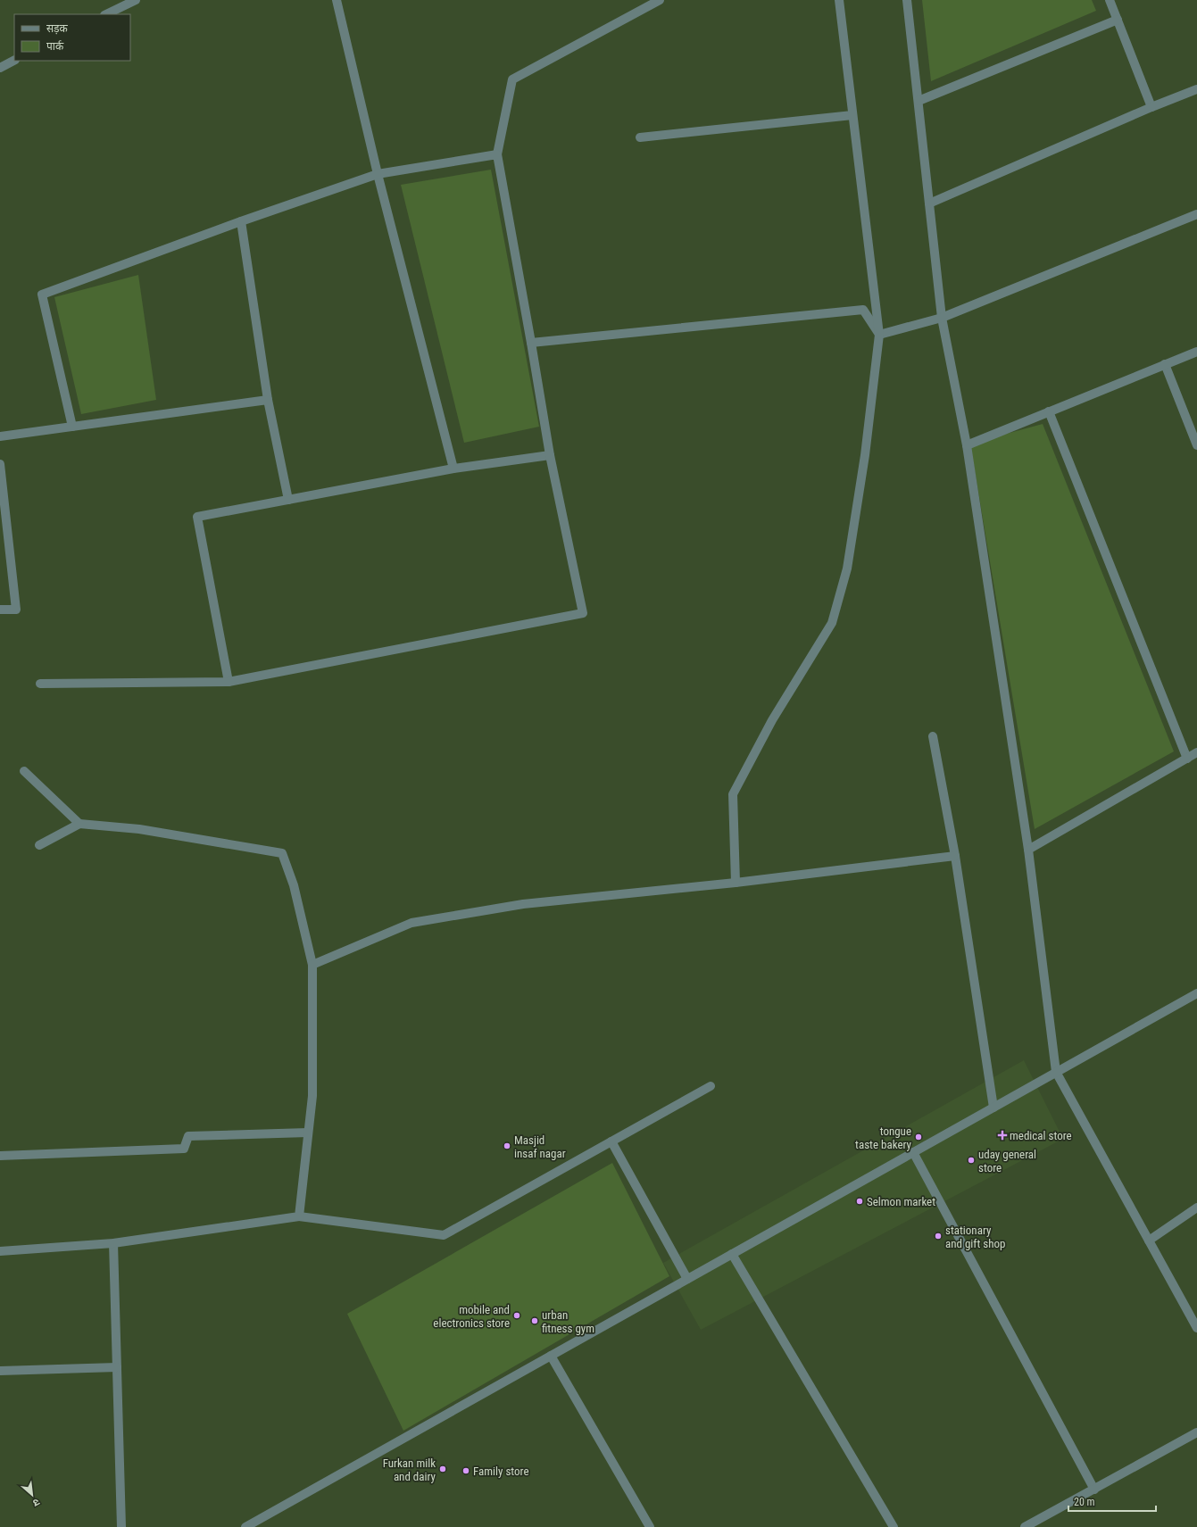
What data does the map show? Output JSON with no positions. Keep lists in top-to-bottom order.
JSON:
{
  "places": {
    "health": ["medical store"],
    "other": [
      "tongue taste bakery",
      "Masjid insaf nagar",
      "uday general store",
      "Selmon market",
      "stationary and gift shop",
      "mobile and electronics store",
      "urban fitness gym",
      "Furkan milk and dairy",
      "Family store"
    ]
  },
  "legend": ["सड़क", "पार्क"],
  "scale_bar": "20 m",
  "north": "bottom right"
}
